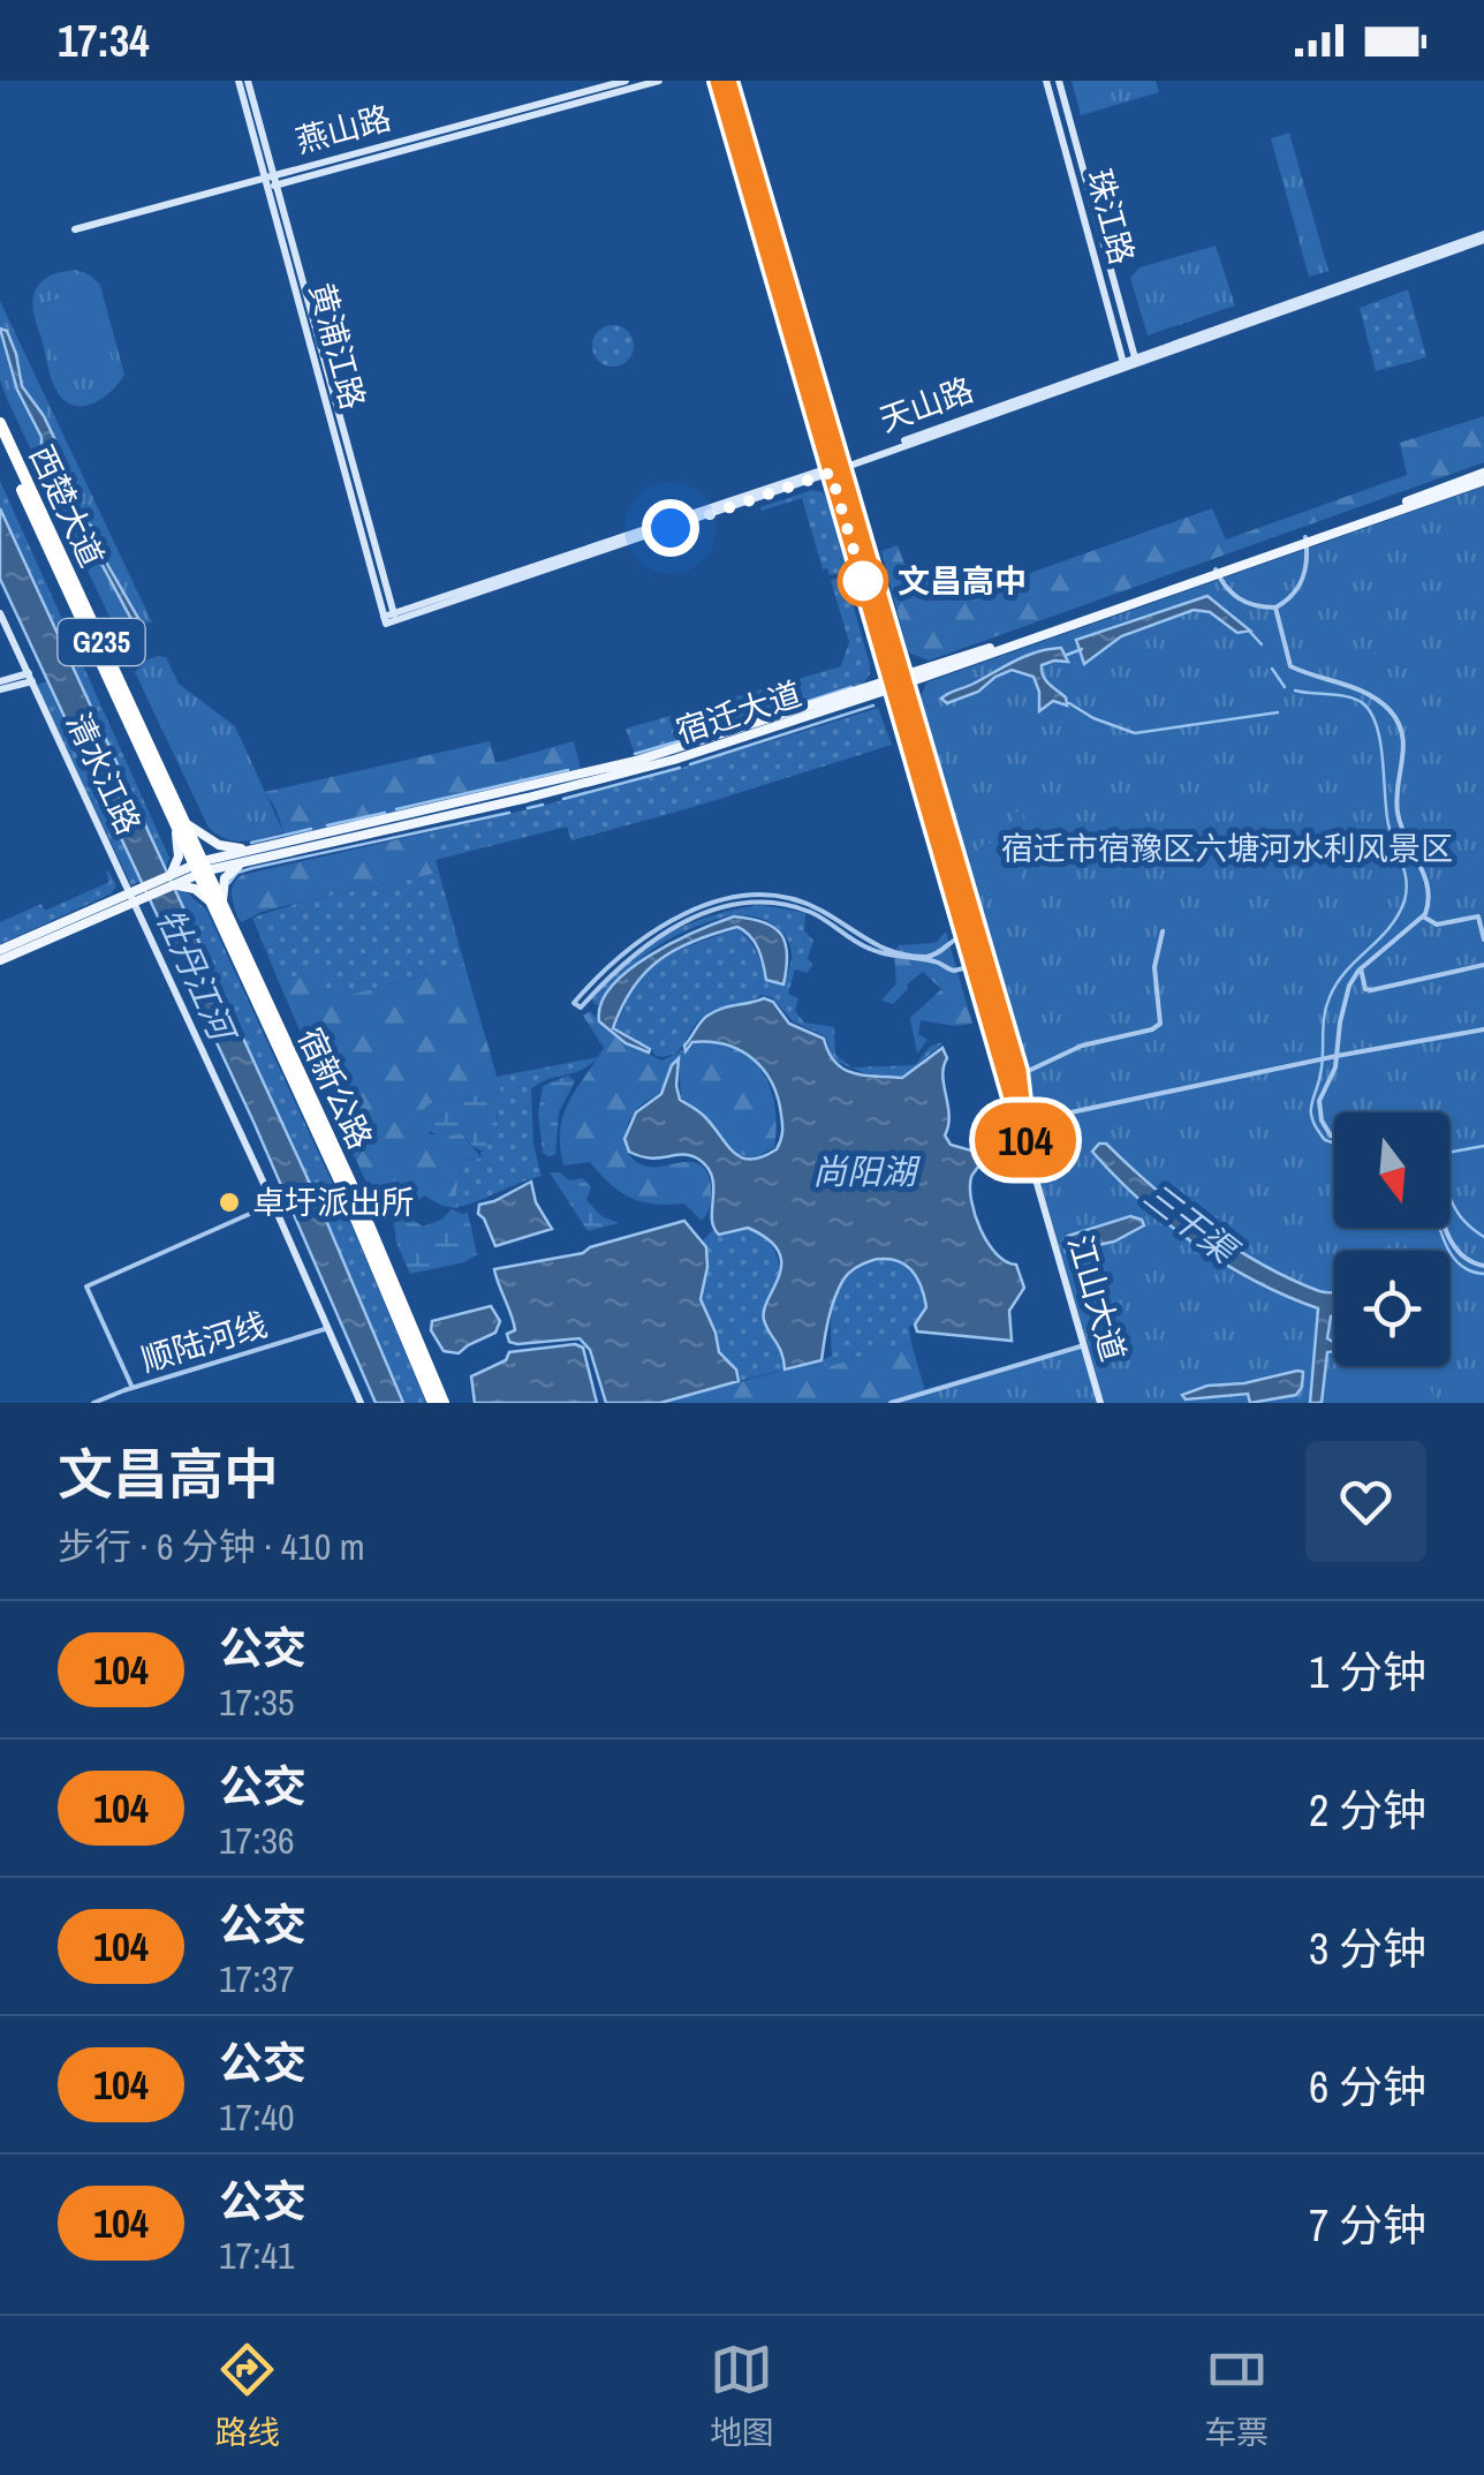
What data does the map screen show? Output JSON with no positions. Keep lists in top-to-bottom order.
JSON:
{
  "streets": {
    "highway": ["西楚大道", "G235", "宿新公路"],
    "main road": ["宿迁大道"],
    "street": [
      "燕山路",
      "珠江路",
      "黄浦江路",
      "天山路",
      "清水江路",
      "江山大道",
      "顺陆河线"
    ]
  },
  "crossings": [
    ["燕山路", "黄浦江路"],
    ["珠江路", "天山路"],
    ["黄浦江路", "天山路"],
    ["天山路", "江山大道"],
    ["西楚大道", "宿迁大道"],
    ["西楚大道", "宿新公路"],
    ["宿迁大道", "清水江路"],
    ["宿迁大道", "宿新公路"],
    ["宿迁大道", "江山大道"],
    ["清水江路", "顺陆河线"]
  ],
  "water": ["牡丹江河", "尚阳湖", "三干渠"],
  "parks": ["宿迁市宿豫区六塘河水利风景区"],
  "places": ["文昌高中", "卓圩派出所"],
  "lines": ["bus line 104"],
  "north": "bottom",
  "page": {
    "status": "17:34",
    "on_map": "104",
    "heading": ["文昌高中", "步行 · 6 分钟 · 410 m"],
    "list": [
      {
        "mark": "104",
        "name": "公交",
        "note": "17:35",
        "value": "1 分钟"
      },
      {
        "mark": "104",
        "name": "公交",
        "note": "17:36",
        "value": "2 分钟"
      },
      {
        "mark": "104",
        "name": "公交",
        "note": "17:37",
        "value": "3 分钟"
      },
      {
        "mark": "104",
        "name": "公交",
        "note": "17:40",
        "value": "6 分钟"
      },
      {
        "mark": "104",
        "name": "公交",
        "note": "17:41",
        "value": "7 分钟"
      }
    ],
    "tabs": ["路线", "地图", "车票"]
  }
}
